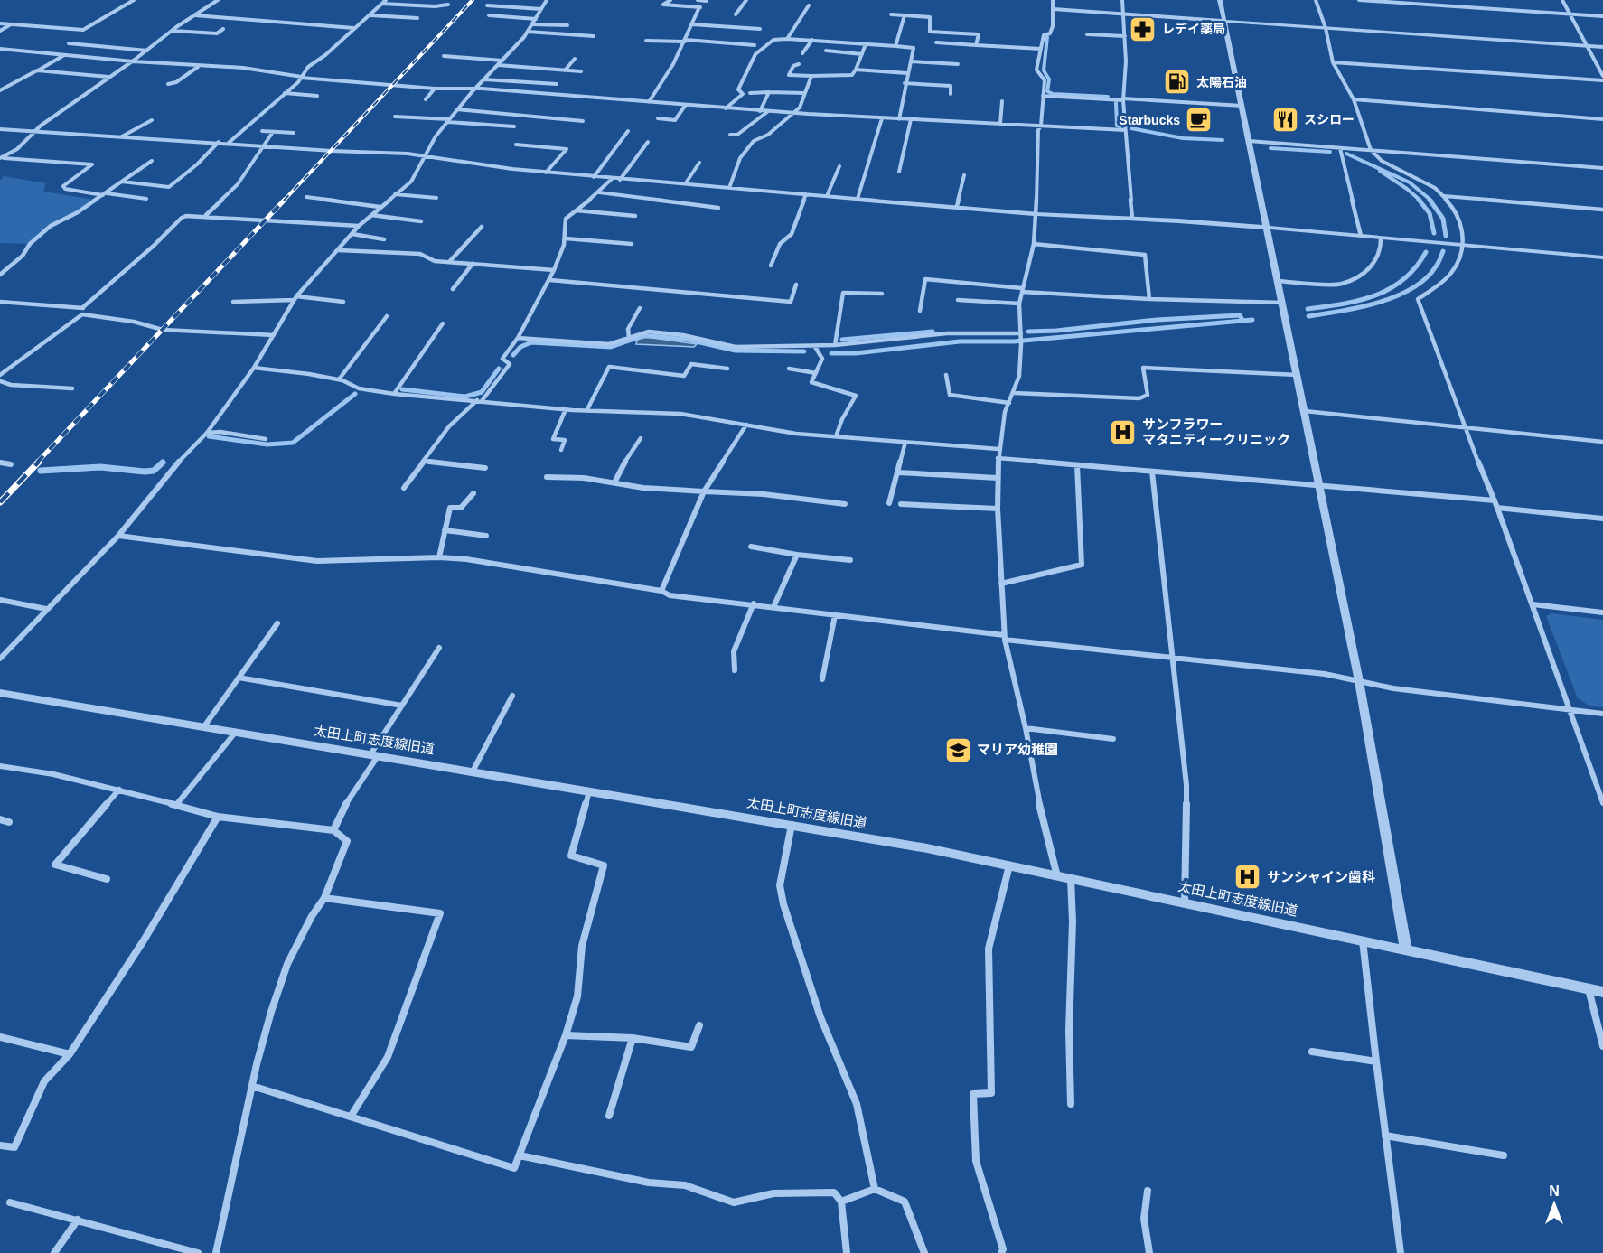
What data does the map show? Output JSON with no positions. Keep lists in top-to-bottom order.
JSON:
{
  "streets": {
    "street": ["太田上町志度線旧道"]
  },
  "places": {
    "pharmacy": ["レデイ薬局"],
    "fuel station": ["太陽石油"],
    "restaurant": ["スシロー"],
    "cafe": ["Starbucks"],
    "hospital": ["サンフラワー マタニティークリニック", "サンシャイン歯科"],
    "school or university": ["マリア幼稚園"]
  },
  "north": "top"
}
